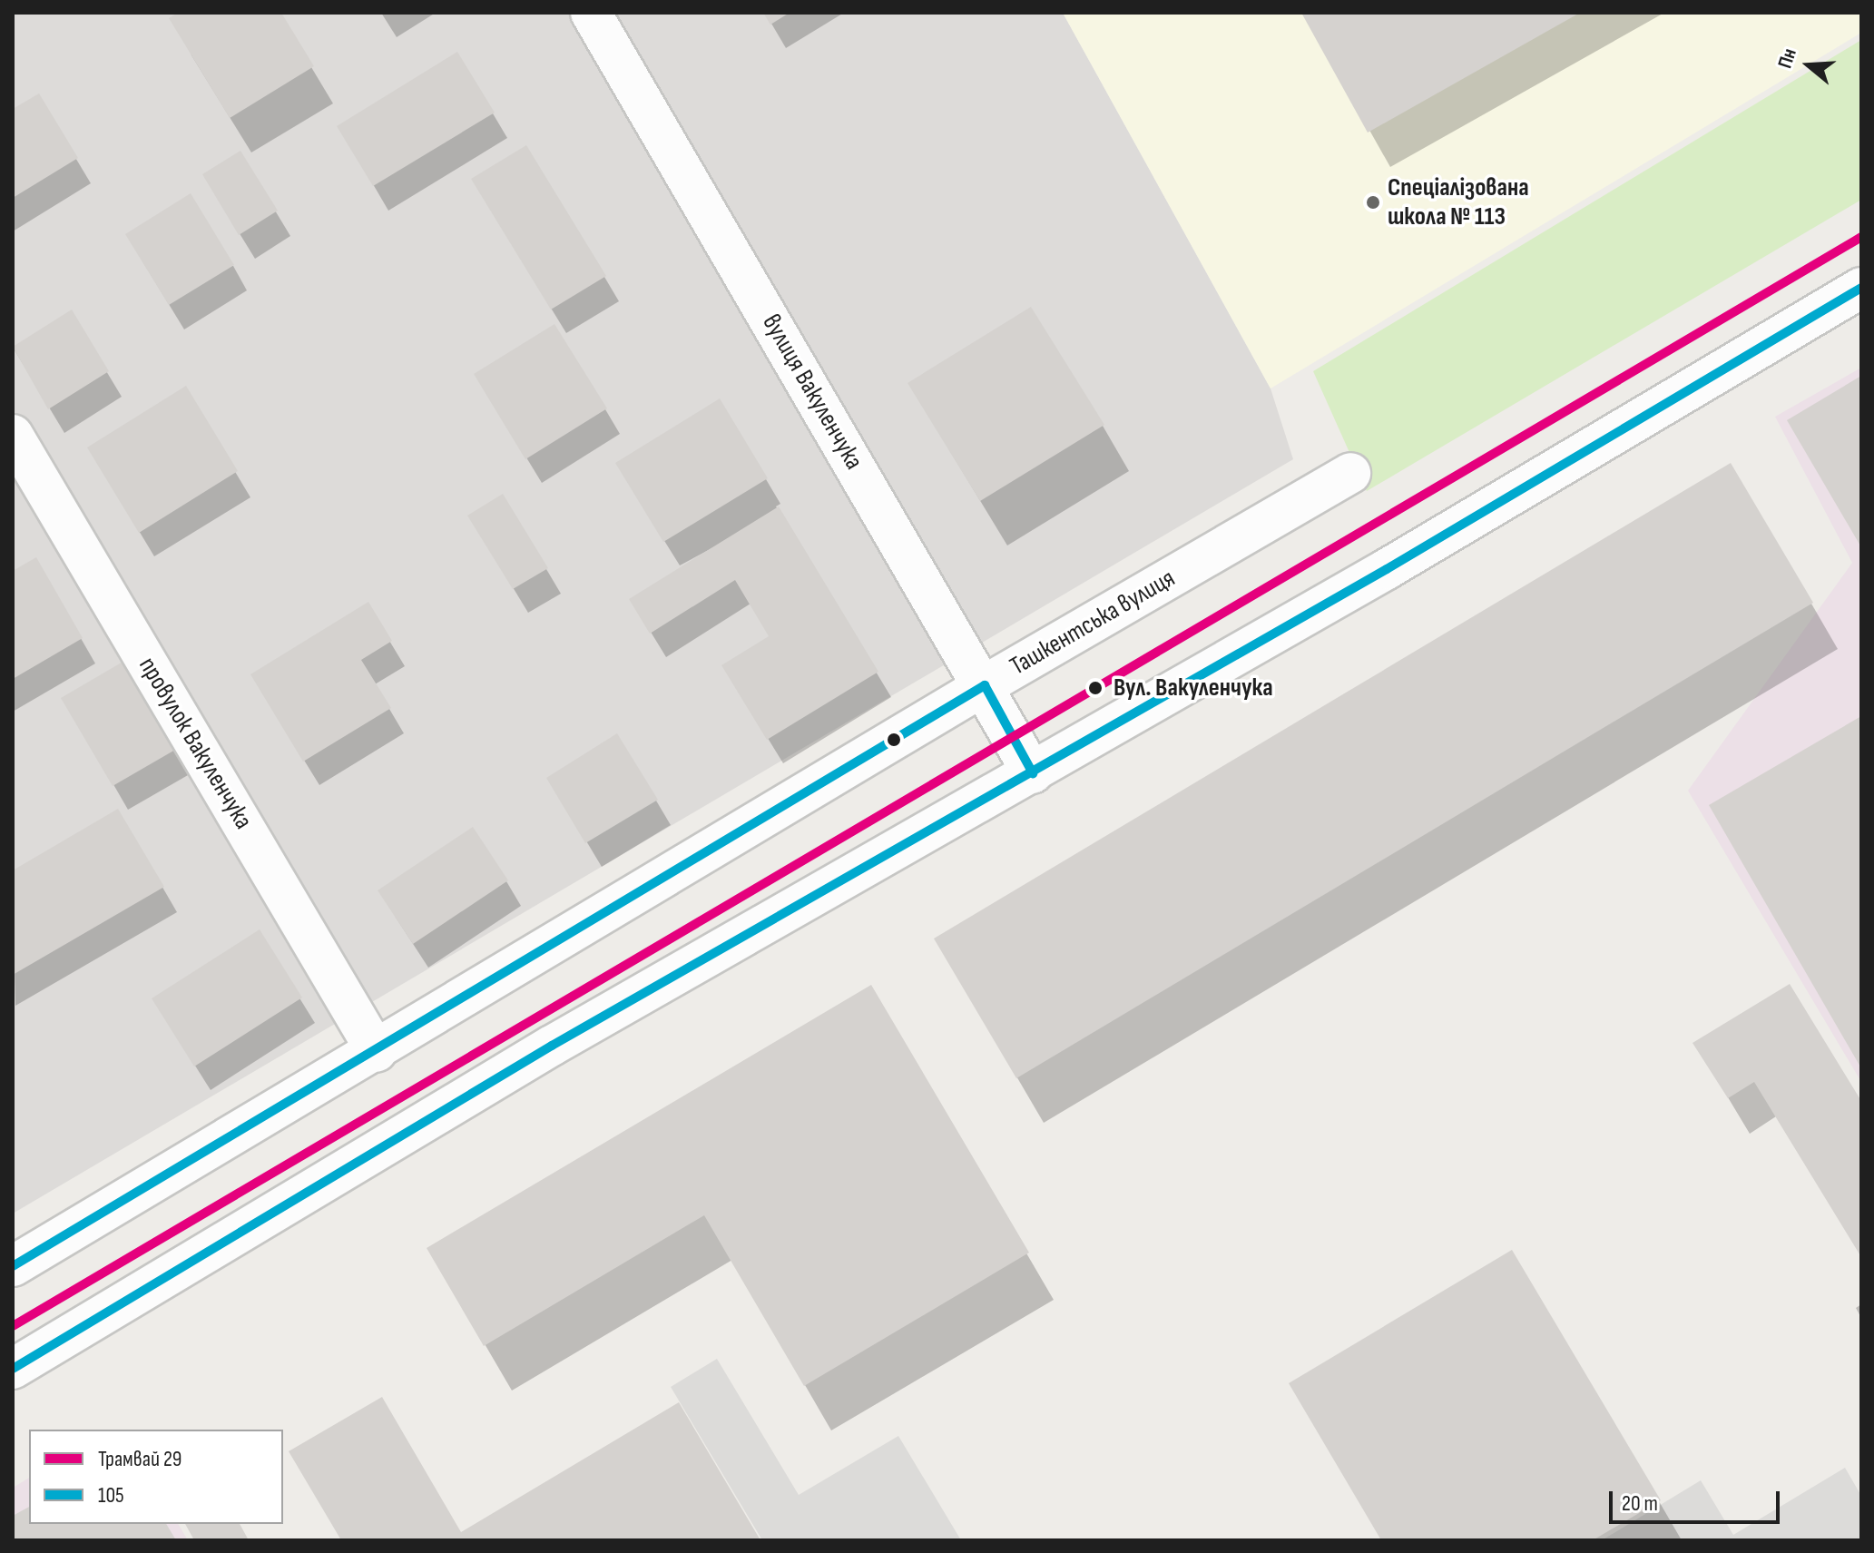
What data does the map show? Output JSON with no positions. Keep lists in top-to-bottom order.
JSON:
{
  "streets": {
    "street": ["вулиця Вакуленчука", "Ташкентська вулиця", "провулок Вакуленчука"]
  },
  "crossings": [
    ["вулиця Вакуленчука", "Ташкентська вулиця"],
    ["Ташкентська вулиця", "провулок Вакуленчука"]
  ],
  "places": ["Спеціалізована школа № 113", "Вул. Вакуленчука"],
  "lines": ["tram line 29", "transit line 105"],
  "legend": ["Трамвай 29", "105"],
  "scale_bar": "20 m",
  "north": "left"
}
